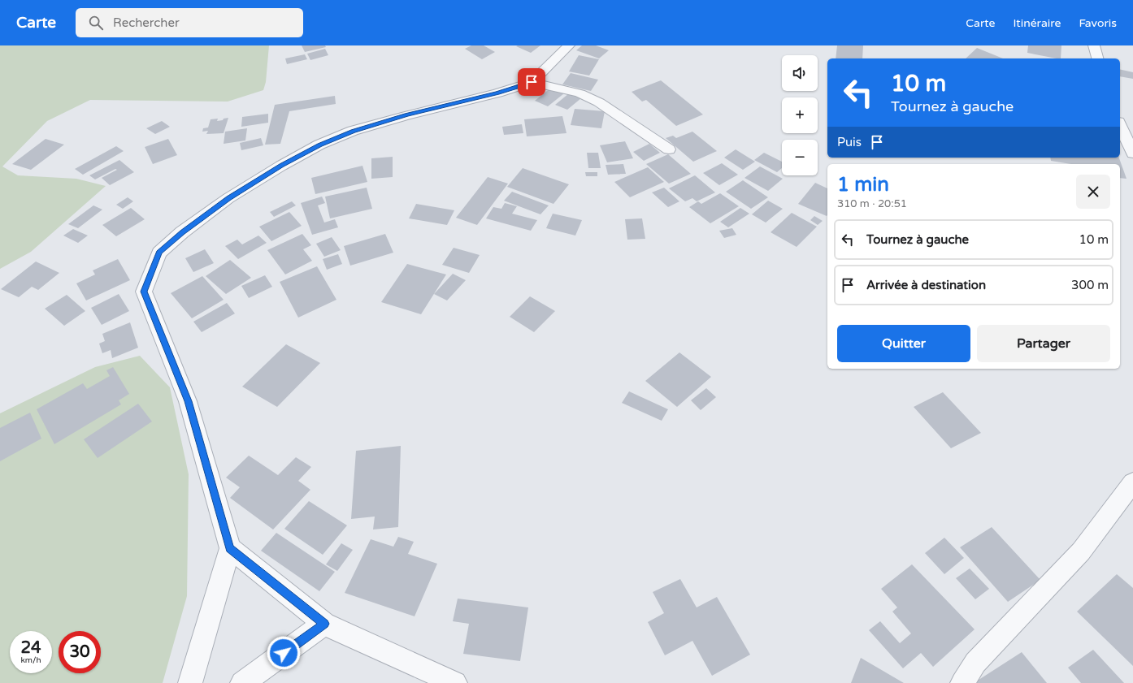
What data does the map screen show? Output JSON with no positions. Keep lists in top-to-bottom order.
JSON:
{
  "page": {
    "header": "Carte",
    "search": "Rechercher",
    "nav": ["Carte", "Itinéraire", "Favoris"],
    "map_buttons": ["+", "−"],
    "turn": ["10 m", "Tournez à gauche"],
    "then": "Puis",
    "heading": ["1 min", "310 m · 20:51"],
    "list": [
      {
        "name": "Tournez à gauche",
        "value": "10 m"
      },
      {
        "name": "Arrivée à destination",
        "value": "300 m"
      }
    ],
    "buttons": ["Quitter", "Partager"],
    "speed": "24 km/h",
    "limit": "30"
  }
}
